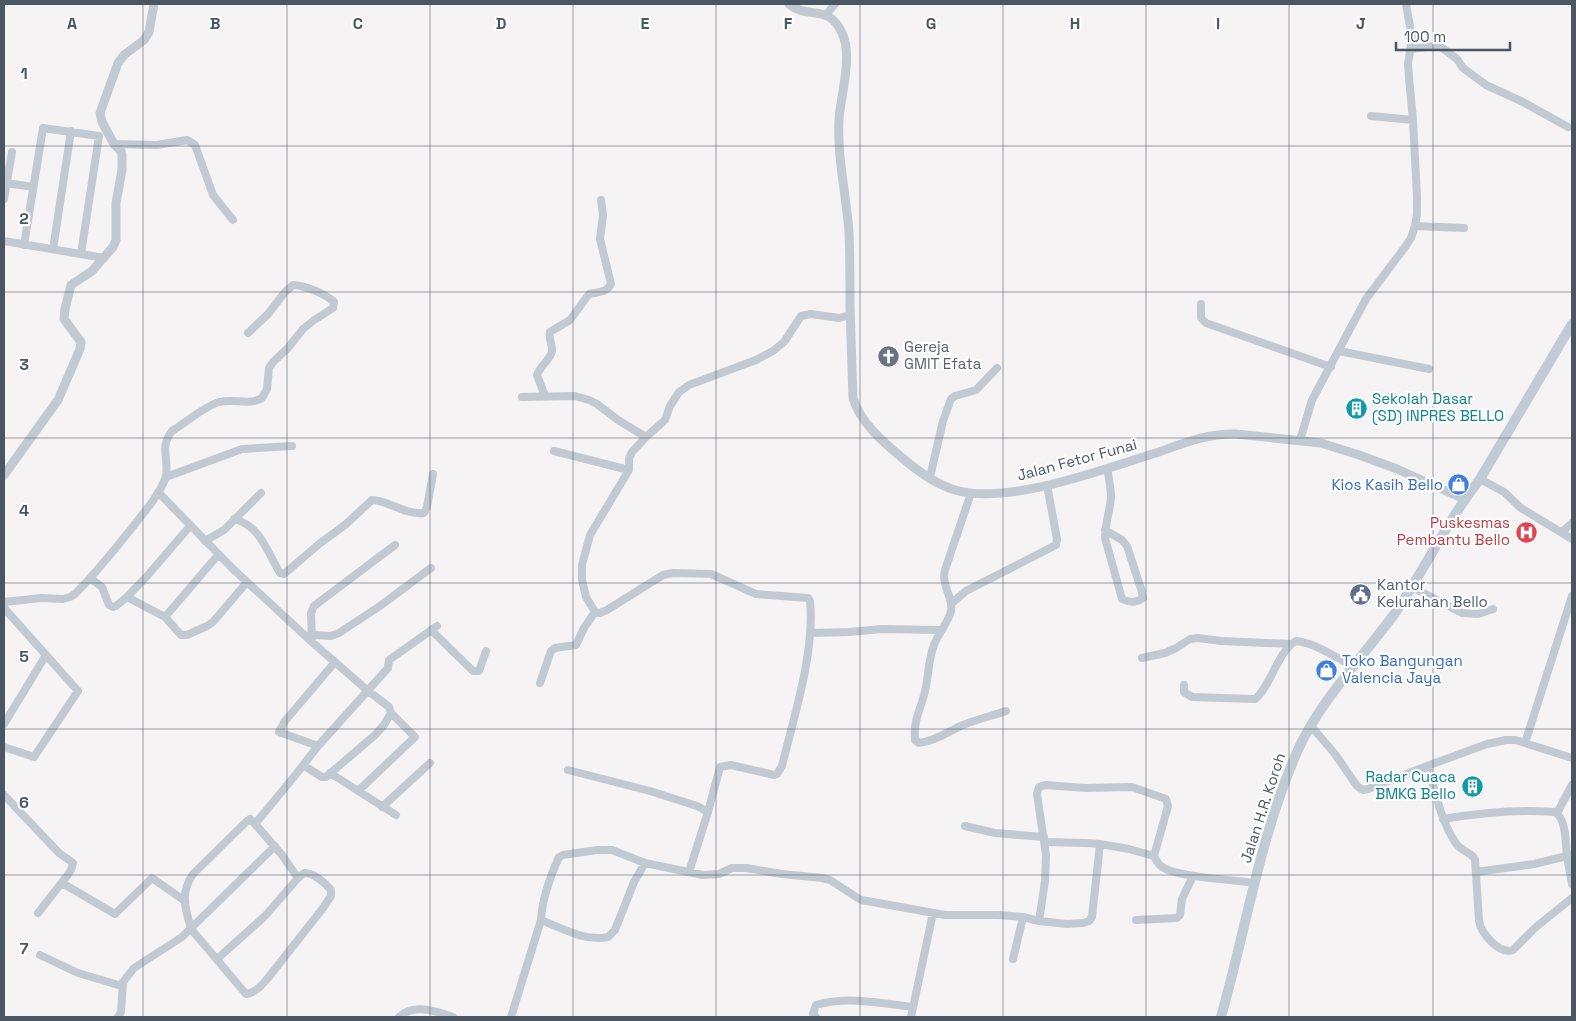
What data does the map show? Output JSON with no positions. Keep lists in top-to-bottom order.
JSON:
{
  "streets": {
    "main road": ["Jalan H.R. Koroh"],
    "street": ["Jalan Fetor Funai"]
  },
  "crossings": [
    ["Jalan Fetor Funai", "Jalan H.R. Koroh"]
  ],
  "places": {
    "church": ["Gereja GMIT Efata"],
    "building": ["Sekolah Dasar (SD) INPRES BELLO", "Radar Cuaca BMKG Bello"],
    "shop": ["Kios Kasih Bello", "Toko Bangungan Valencia Jaya"],
    "hospital": ["Puskesmas Pembantu Bello"],
    "public building": ["Kantor Kelurahan Bello"]
  },
  "scale_bar": "100 m",
  "grid": {
    "columns": [
      "A",
      "B",
      "C",
      "D",
      "E",
      "F",
      "G",
      "H",
      "I",
      "J"
    ],
    "rows": [
      "1",
      "2",
      "3",
      "4",
      "5",
      "6",
      "7"
    ]
  }
}
